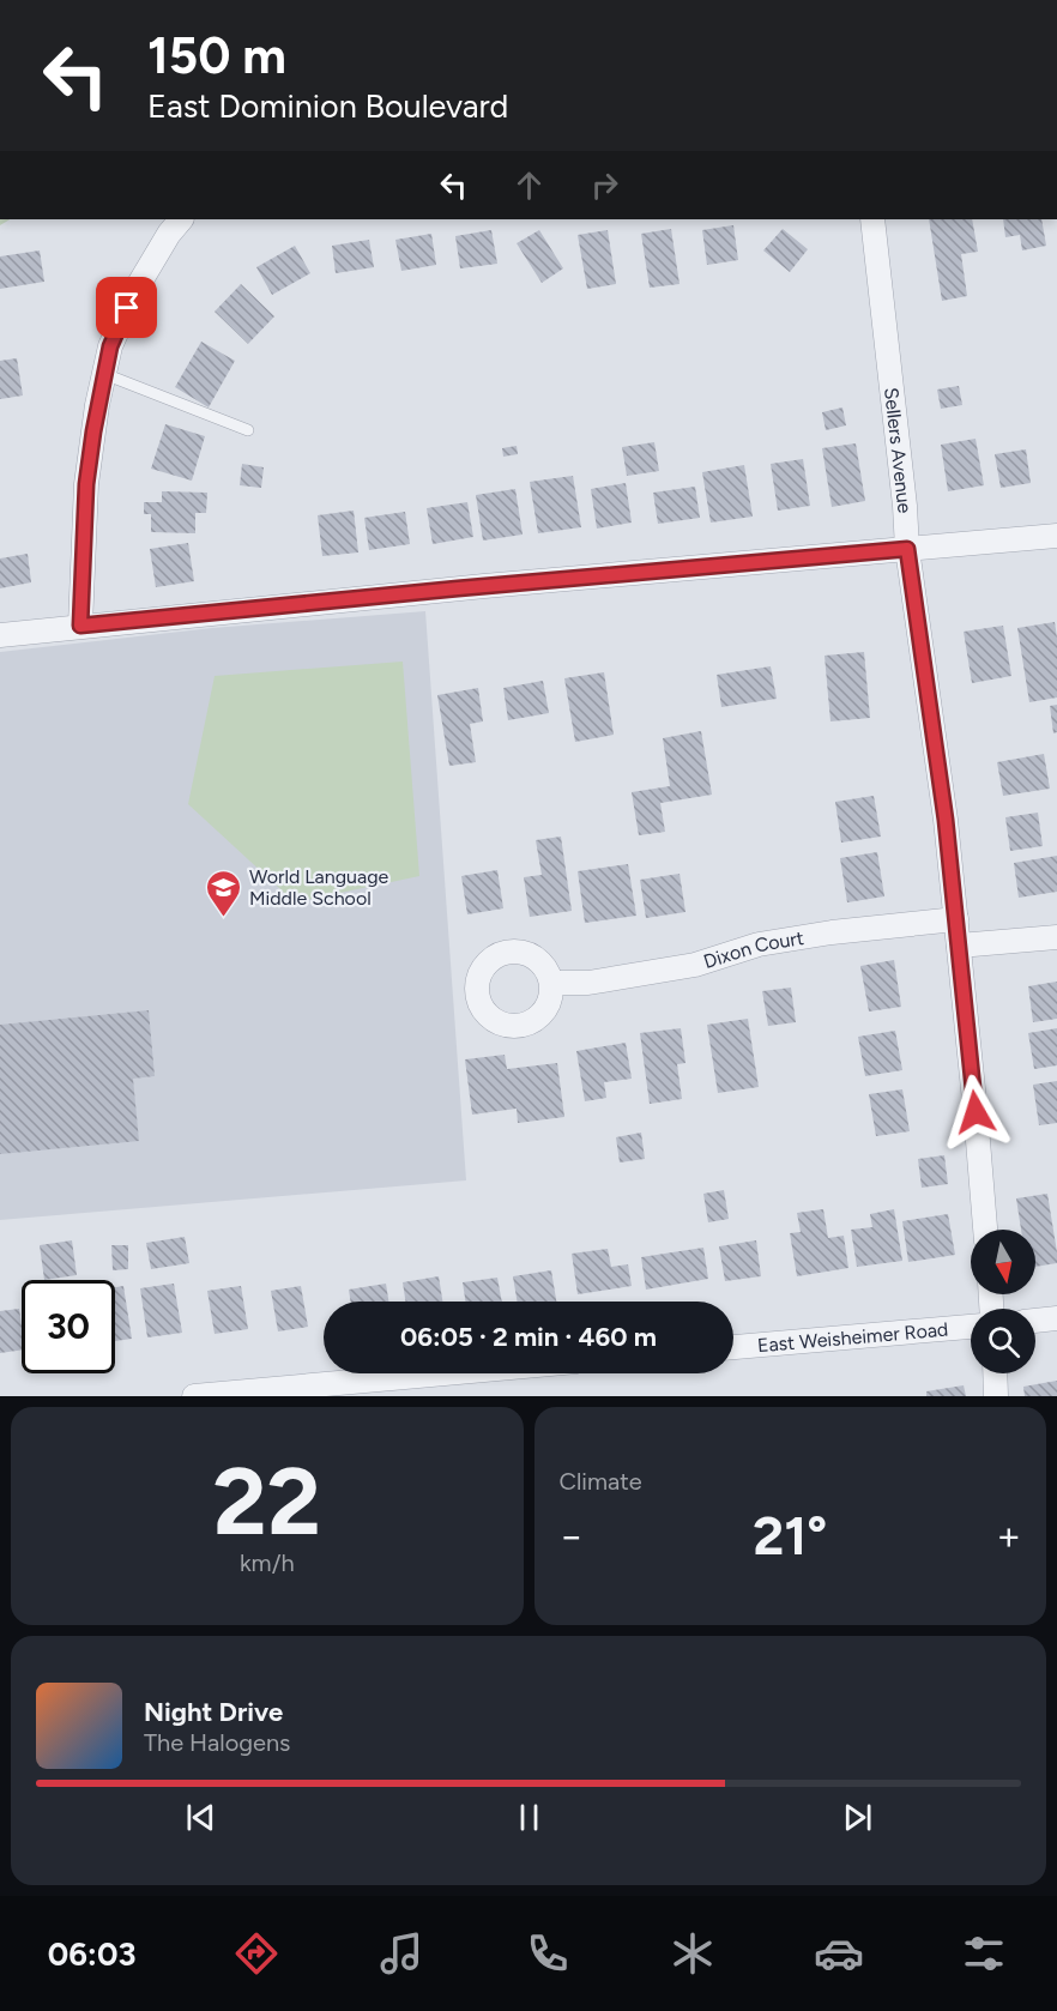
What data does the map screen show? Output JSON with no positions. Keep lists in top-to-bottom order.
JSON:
{
  "streets": {
    "street": ["Sellers Avenue", "Dixon Court", "East Weisheimer Road"]
  },
  "crossings": [
    ["Sellers Avenue", "Dixon Court"]
  ],
  "places": {
    "school or university": ["World Language Middle School"]
  },
  "north": "bottom",
  "page": {
    "turn": ["150 m", "East Dominion Boulevard"],
    "limit": "30",
    "trip": "06:05 · 2 min · 460 m",
    "tile": [
      ["22", "km/h"],
      "Climate"
    ],
    "heat": ["−", "21°", "+"],
    "song": ["Night Drive", "The Halogens"],
    "tabs": "06:03"
  }
}
